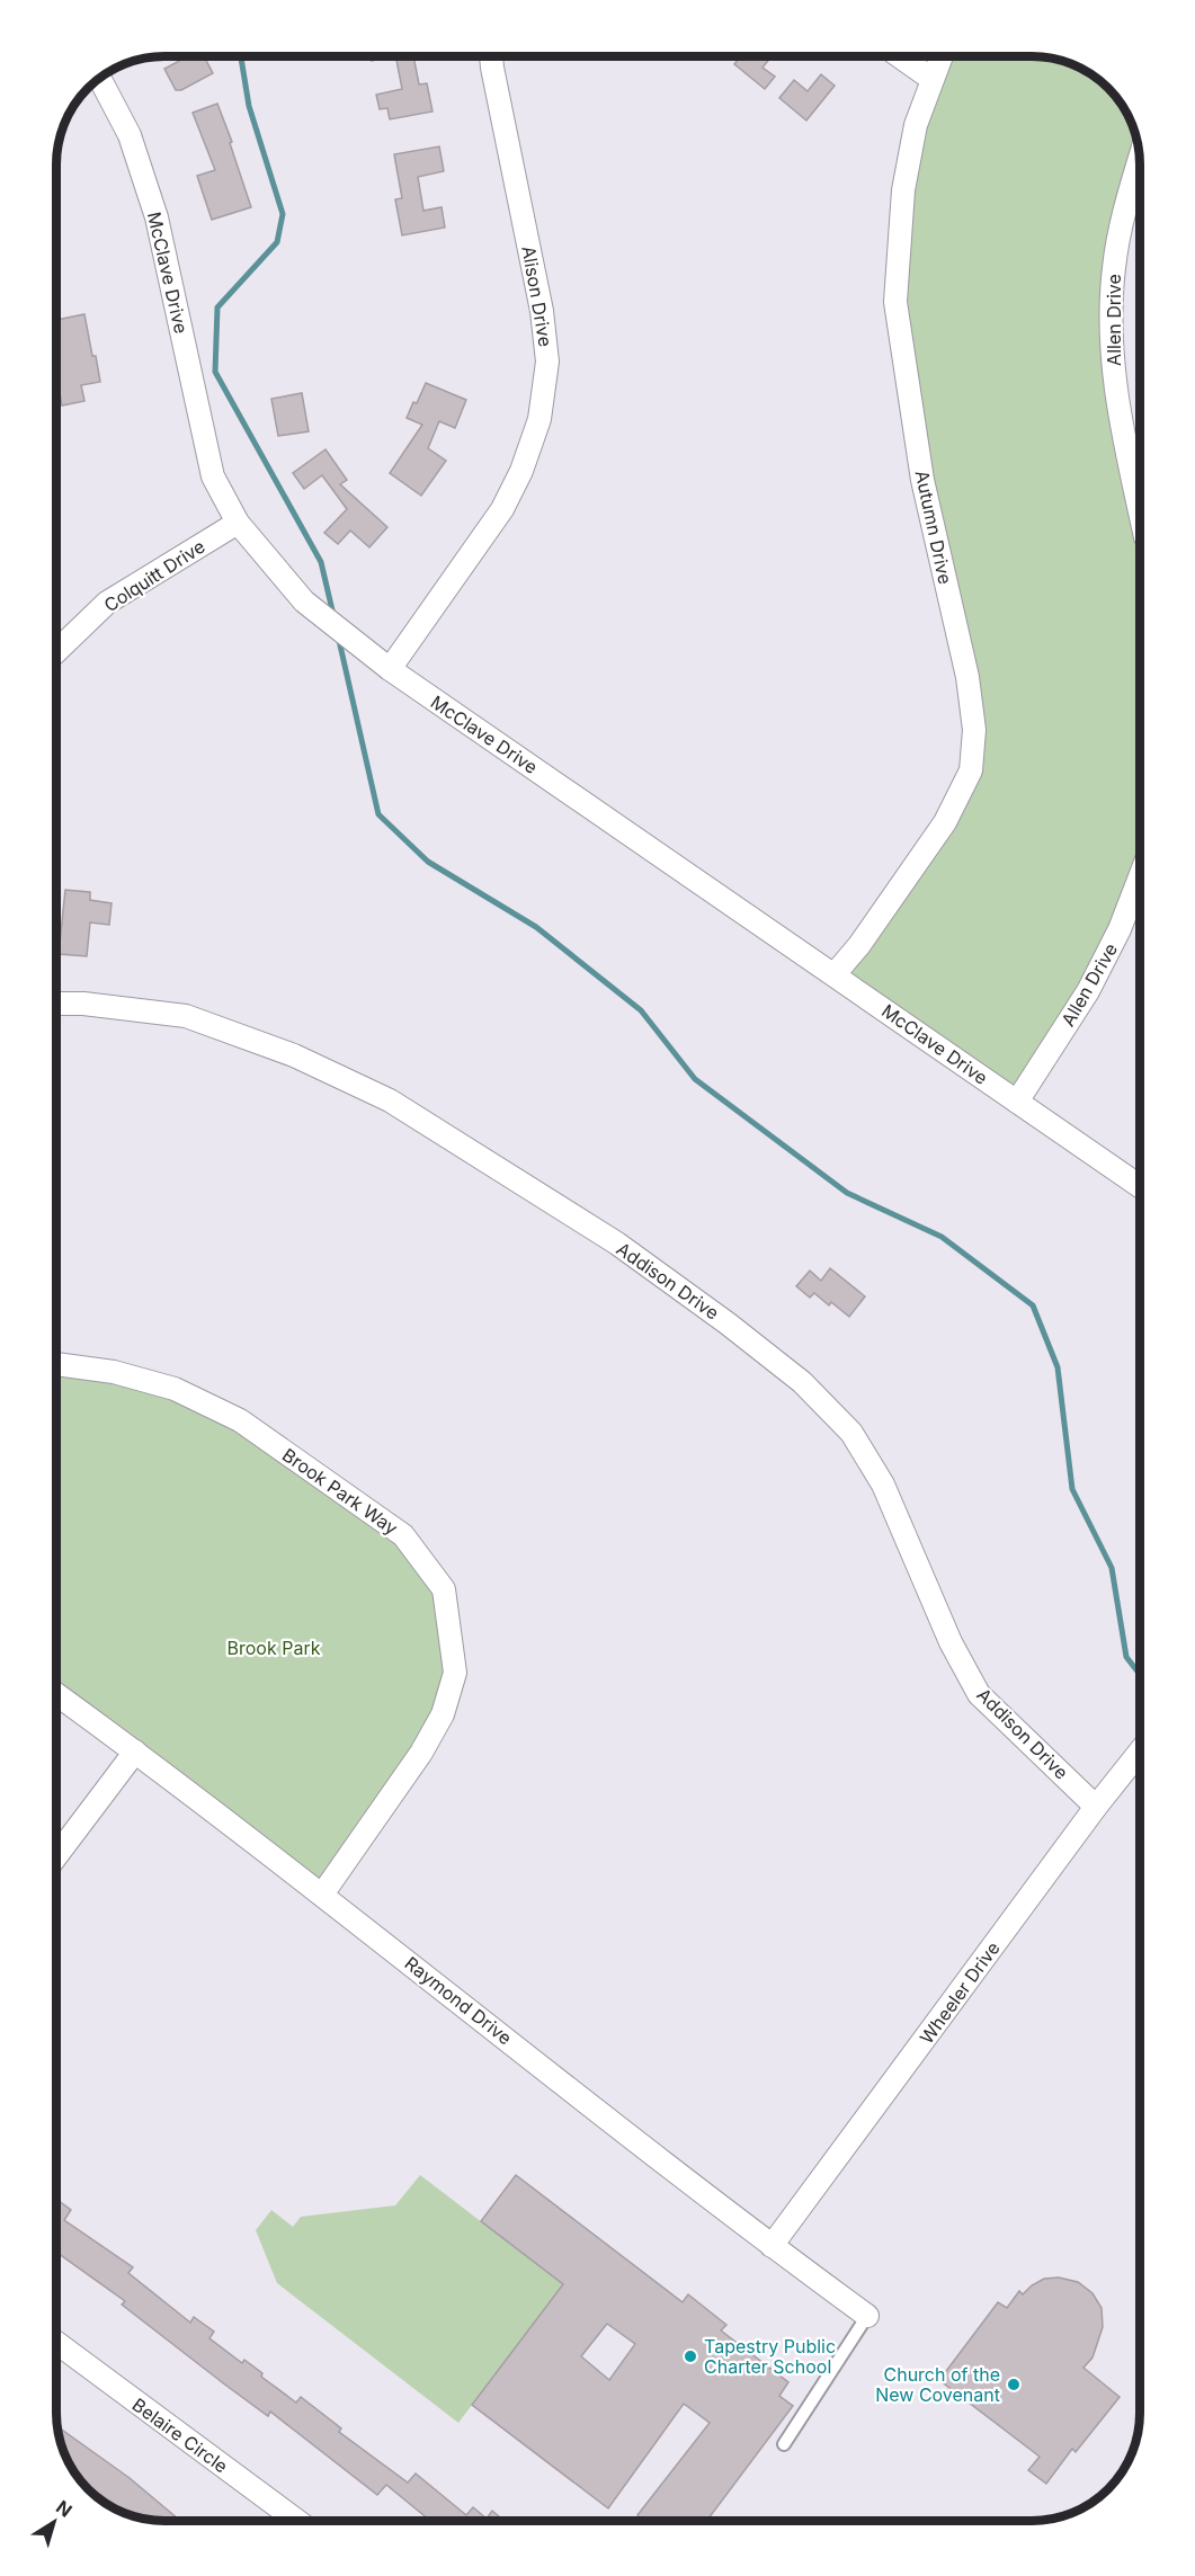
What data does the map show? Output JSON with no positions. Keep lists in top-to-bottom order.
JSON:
{
  "streets": {
    "street": [
      "McClave Drive",
      "Alison Drive",
      "Allen Drive",
      "Autumn Drive",
      "Colquitt Drive",
      "Addison Drive",
      "Brook Park Way",
      "Wheeler Drive",
      "Raymond Drive",
      "Belaire Circle"
    ]
  },
  "crossings": [
    ["McClave Drive", "Alison Drive"],
    ["McClave Drive", "Allen Drive"],
    ["McClave Drive", "Autumn Drive"],
    ["McClave Drive", "Colquitt Drive"],
    ["Addison Drive", "Wheeler Drive"],
    ["Brook Park Way", "Raymond Drive"],
    ["Wheeler Drive", "Raymond Drive"]
  ],
  "parks": ["Brook Park"],
  "places": ["Tapestry Public Charter School", "Church of the New Covenant"],
  "north": "top right"
}
